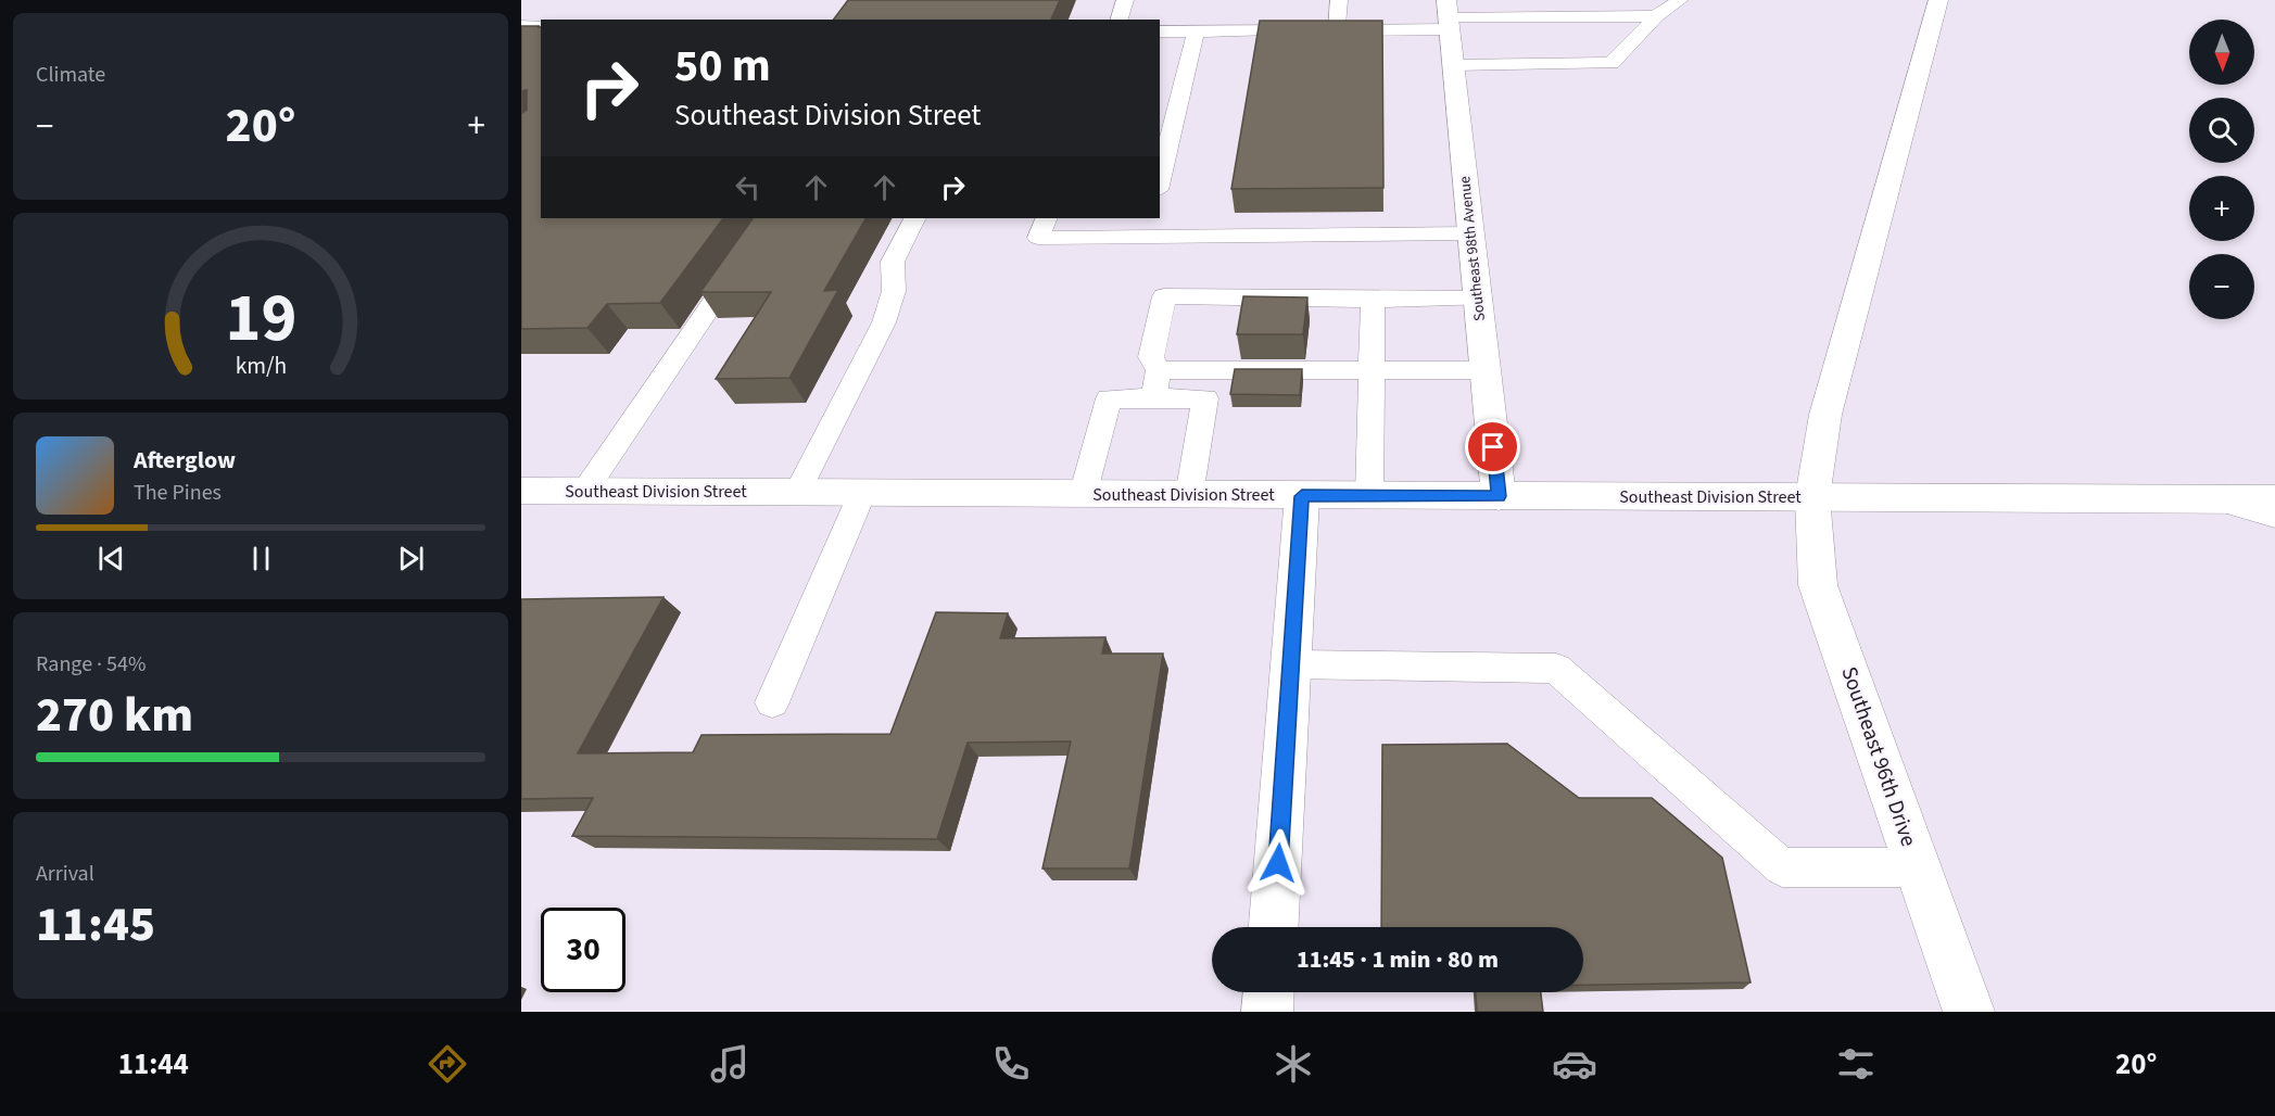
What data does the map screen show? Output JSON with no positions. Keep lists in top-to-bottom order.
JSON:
{
  "streets": {
    "main road": ["Southeast 98th Avenue", "Southeast Division Street", "Southeast 96th Drive"]
  },
  "crossings": [
    ["Southeast 98th Avenue", "Southeast Division Street"],
    ["Southeast Division Street", "Southeast 96th Drive"]
  ],
  "north": "bottom",
  "page": {
    "tile": [
      "Climate",
      ["Range · 54%", "270 km"],
      ["Arrival", "11:45"]
    ],
    "map_buttons": ["+", "−"],
    "turn": ["50 m", "Southeast Division Street"],
    "heat": ["−", "20°", "+"],
    "song": ["Afterglow", "The Pines"],
    "limit": "30",
    "trip": "11:45 · 1 min · 80 m",
    "tabs": ["11:44", "20°"],
    "gauge": ["19", "km/h"]
  }
}
